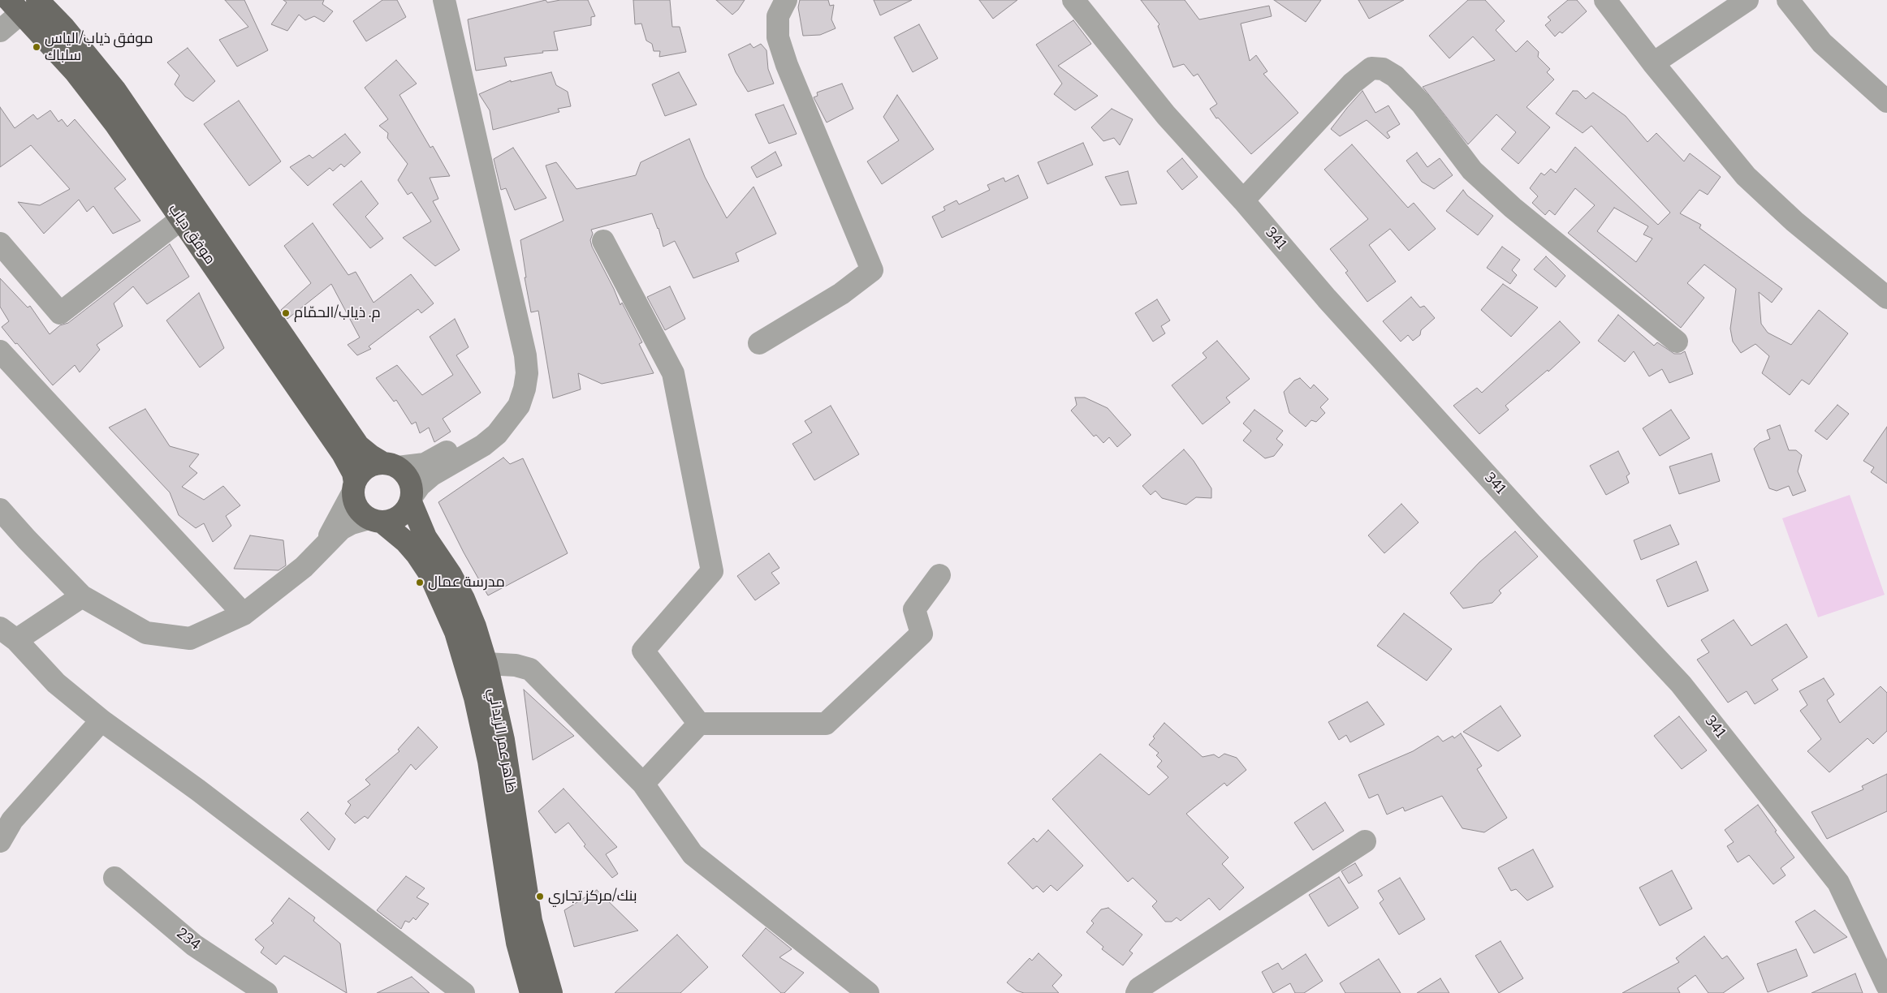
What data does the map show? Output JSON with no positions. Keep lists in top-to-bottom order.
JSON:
{
  "streets": {
    "main road": ["موفق دياب", "ظاهر عمر الزيداني"],
    "street": ["341", "234"]
  },
  "crossings": [
    ["موفق دياب", "ظاهر عمر الزيداني"]
  ],
  "places": [
    "موفق ذياب/الياس سلباك",
    "م. ذياب/الحمّام",
    "مدرسة عمال",
    "بنك/مركز تجاري"
  ]
}
